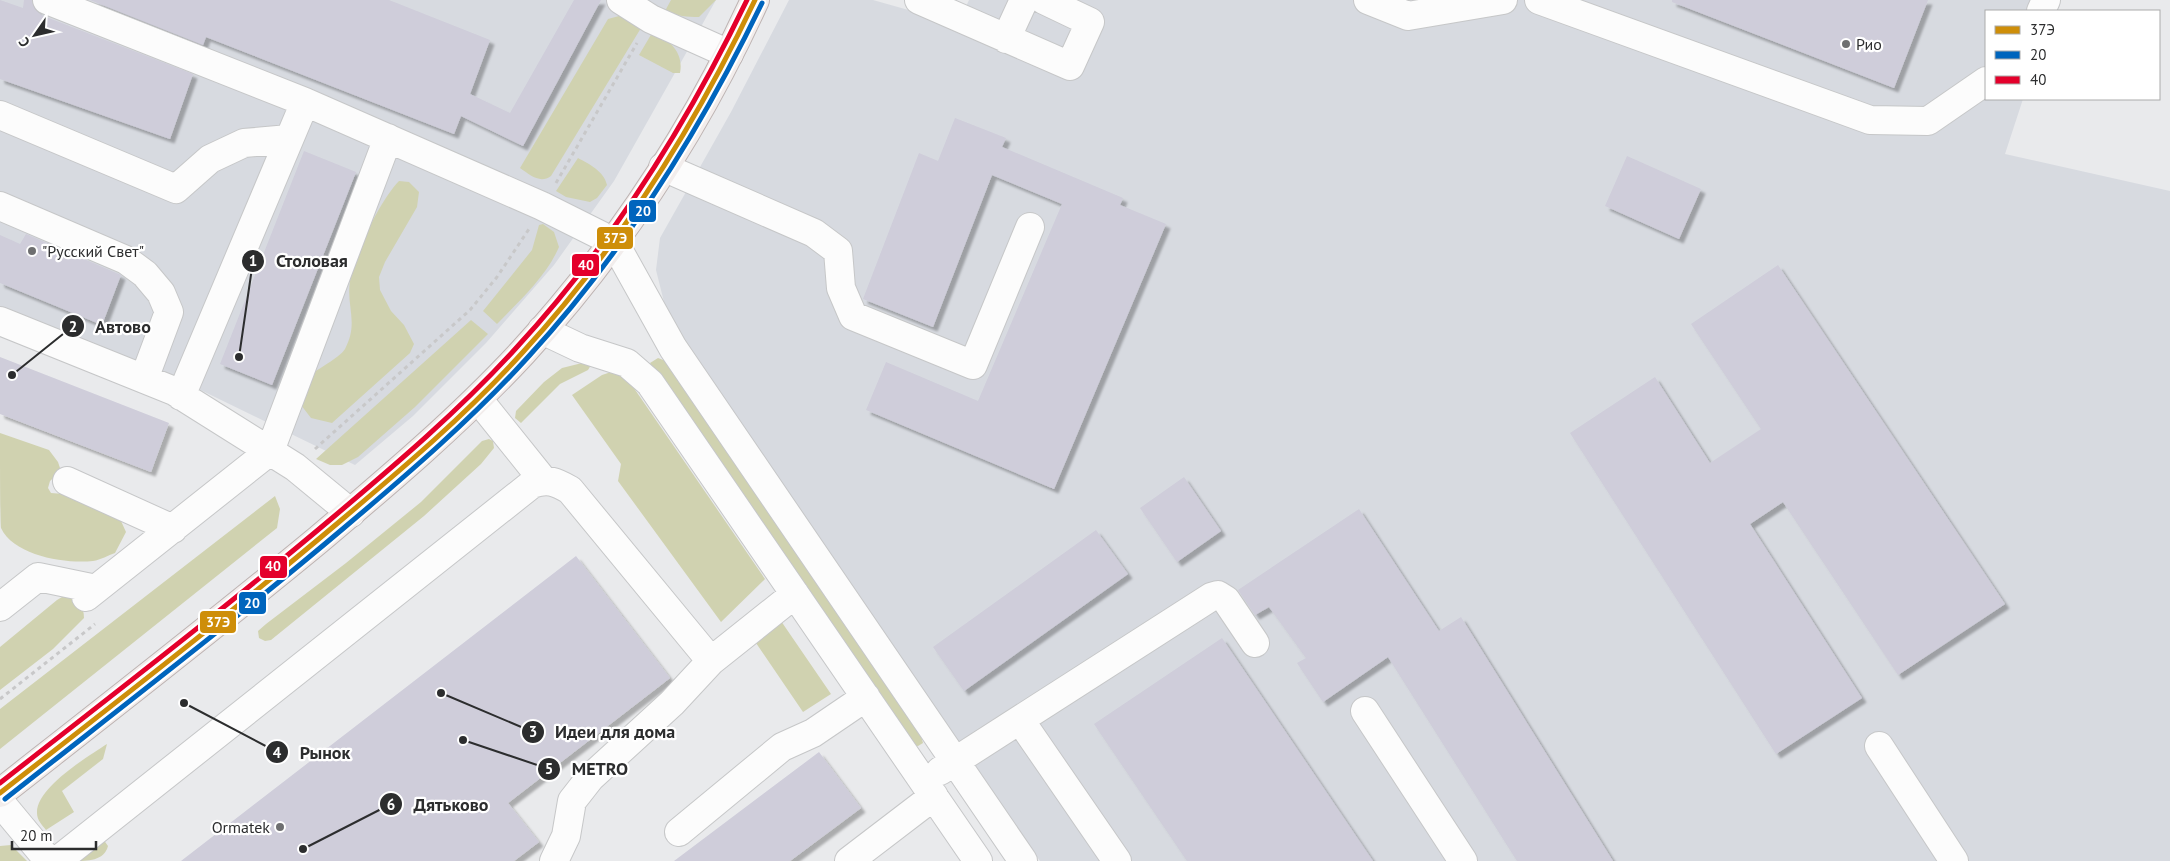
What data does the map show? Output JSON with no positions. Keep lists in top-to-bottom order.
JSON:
{
  "places": [
    "Рио",
    "\"Русский Свет\"",
    "Столовая",
    "Автово",
    "Идеи для дома",
    "Рынок",
    "METRO",
    "Ormatek",
    "Дятьково"
  ],
  "lines": ["transit line 37Э", "transit line 40", "transit line 20"],
  "legend": ["37Э", "20", "40"],
  "scale_bar": "20 m",
  "north": "bottom left"
}
